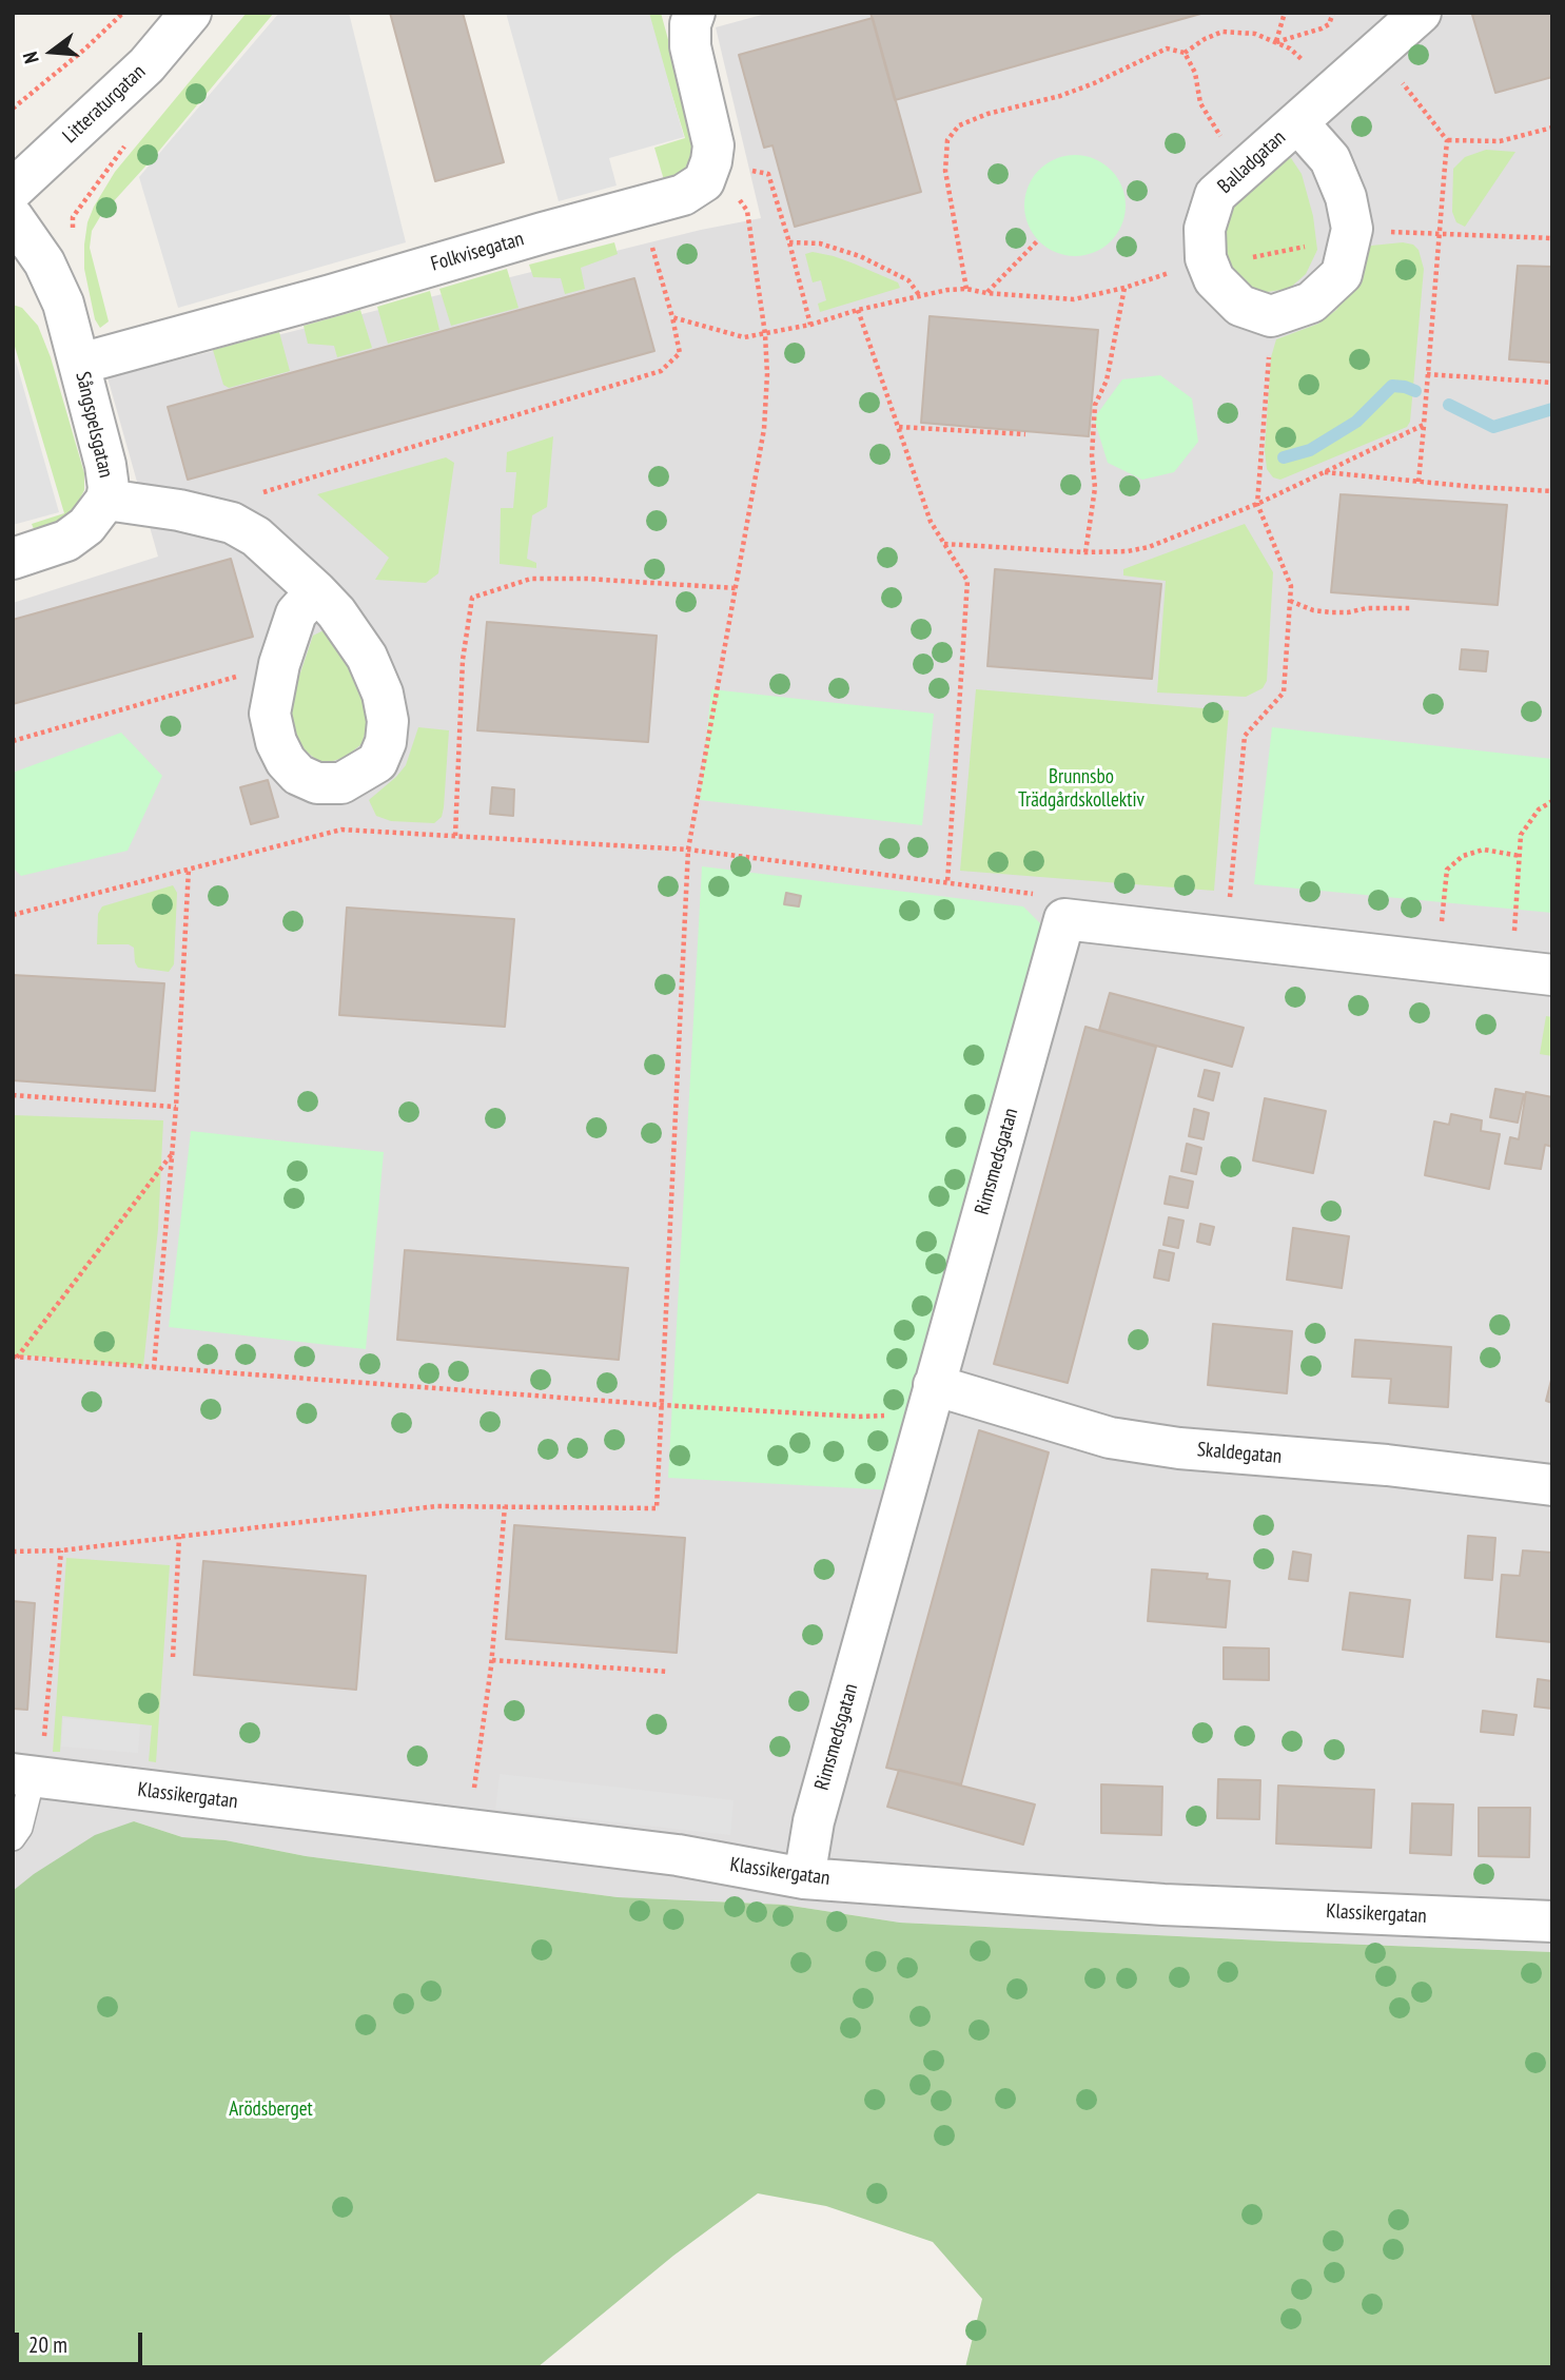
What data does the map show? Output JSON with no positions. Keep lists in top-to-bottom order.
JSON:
{
  "streets": {
    "street": [
      "Litteraturgatan",
      "Balladgatan",
      "Folkvisegatan",
      "Sångspelsgatan",
      "Rimsmedsgatan",
      "Skaldegatan",
      "Klassikergatan"
    ]
  },
  "crossings": [
    ["Folkvisegatan", "Sångspelsgatan"],
    ["Rimsmedsgatan", "Skaldegatan"],
    ["Rimsmedsgatan", "Klassikergatan"]
  ],
  "parks": ["Brunnsbo Trädgårdskollektiv", "Arödsberget"],
  "scale_bar": "20 m",
  "north": "left"
}
